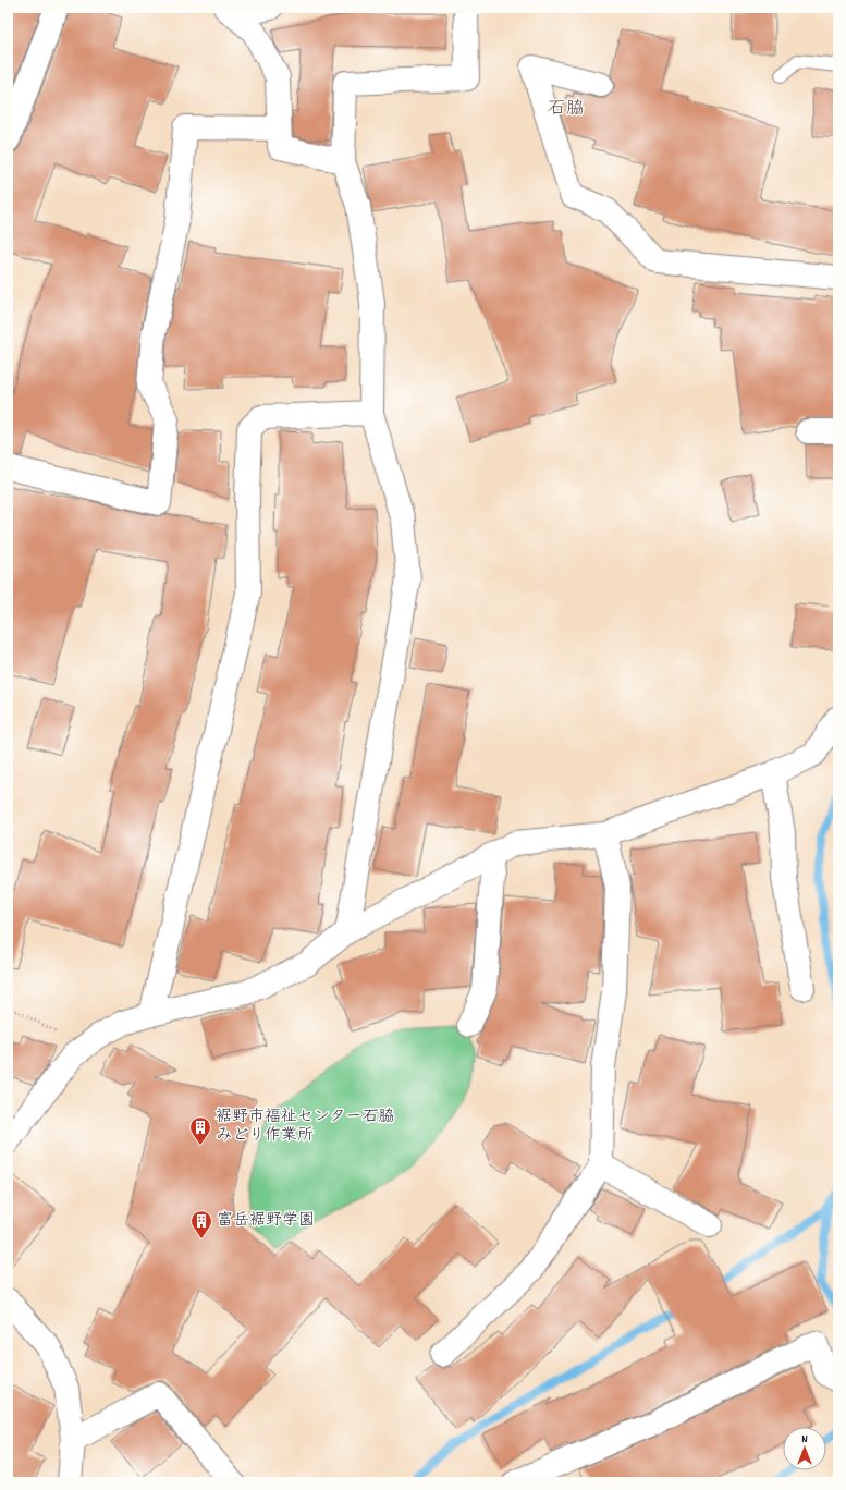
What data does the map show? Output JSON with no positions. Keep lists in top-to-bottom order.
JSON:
{
  "districts": ["石脇"],
  "places": {
    "building": ["裾野市福祉センター石脇 みどり作業所", "富岳裾野学園"]
  },
  "north": "top"
}
